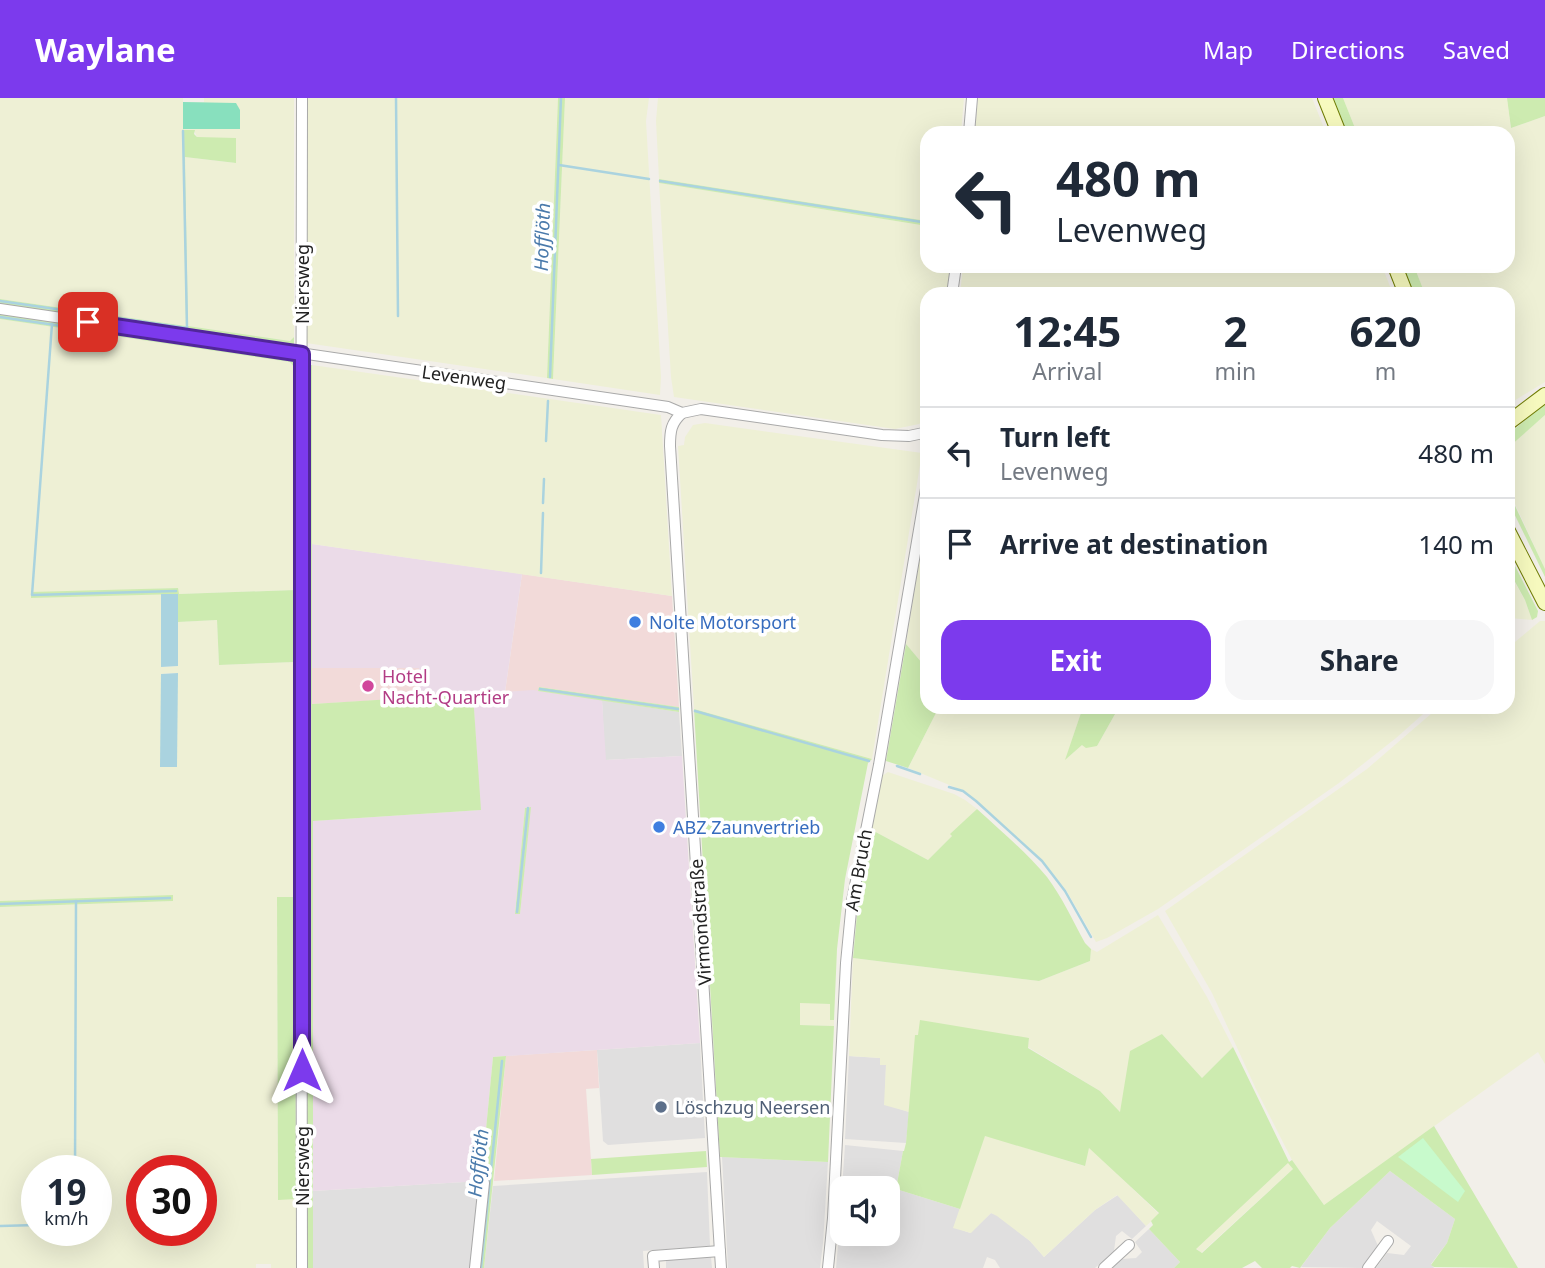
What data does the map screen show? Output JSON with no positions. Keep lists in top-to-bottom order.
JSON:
{
  "streets": {
    "street": [
      "Niersweg",
      "Levenweg",
      "Am Bruch",
      "Virmondstraße"
    ]
  },
  "crossings": [
    ["Niersweg", "Levenweg"],
    ["Levenweg", "Virmondstraße"]
  ],
  "water": ["Hofflöth"],
  "places": [
    "Nolte Motorsport",
    "Hotel Nacht-Quartier",
    "ABZ Zaunvertrieb",
    "Löschzug Neersen"
  ],
  "page": {
    "header": "Waylane",
    "nav": ["Map", "Directions", "Saved"],
    "turn": ["480 m", "Levenweg"],
    "eta": [
      "12:45",
      "Arrival",
      "2",
      "min",
      "620",
      "m"
    ],
    "list": [
      {
        "name": "Turn left",
        "note": "Levenweg",
        "value": "480 m"
      },
      {
        "name": "Arrive at destination",
        "value": "140 m"
      }
    ],
    "buttons": ["Exit", "Share"],
    "speed": "19 km/h",
    "limit": "30"
  }
}
